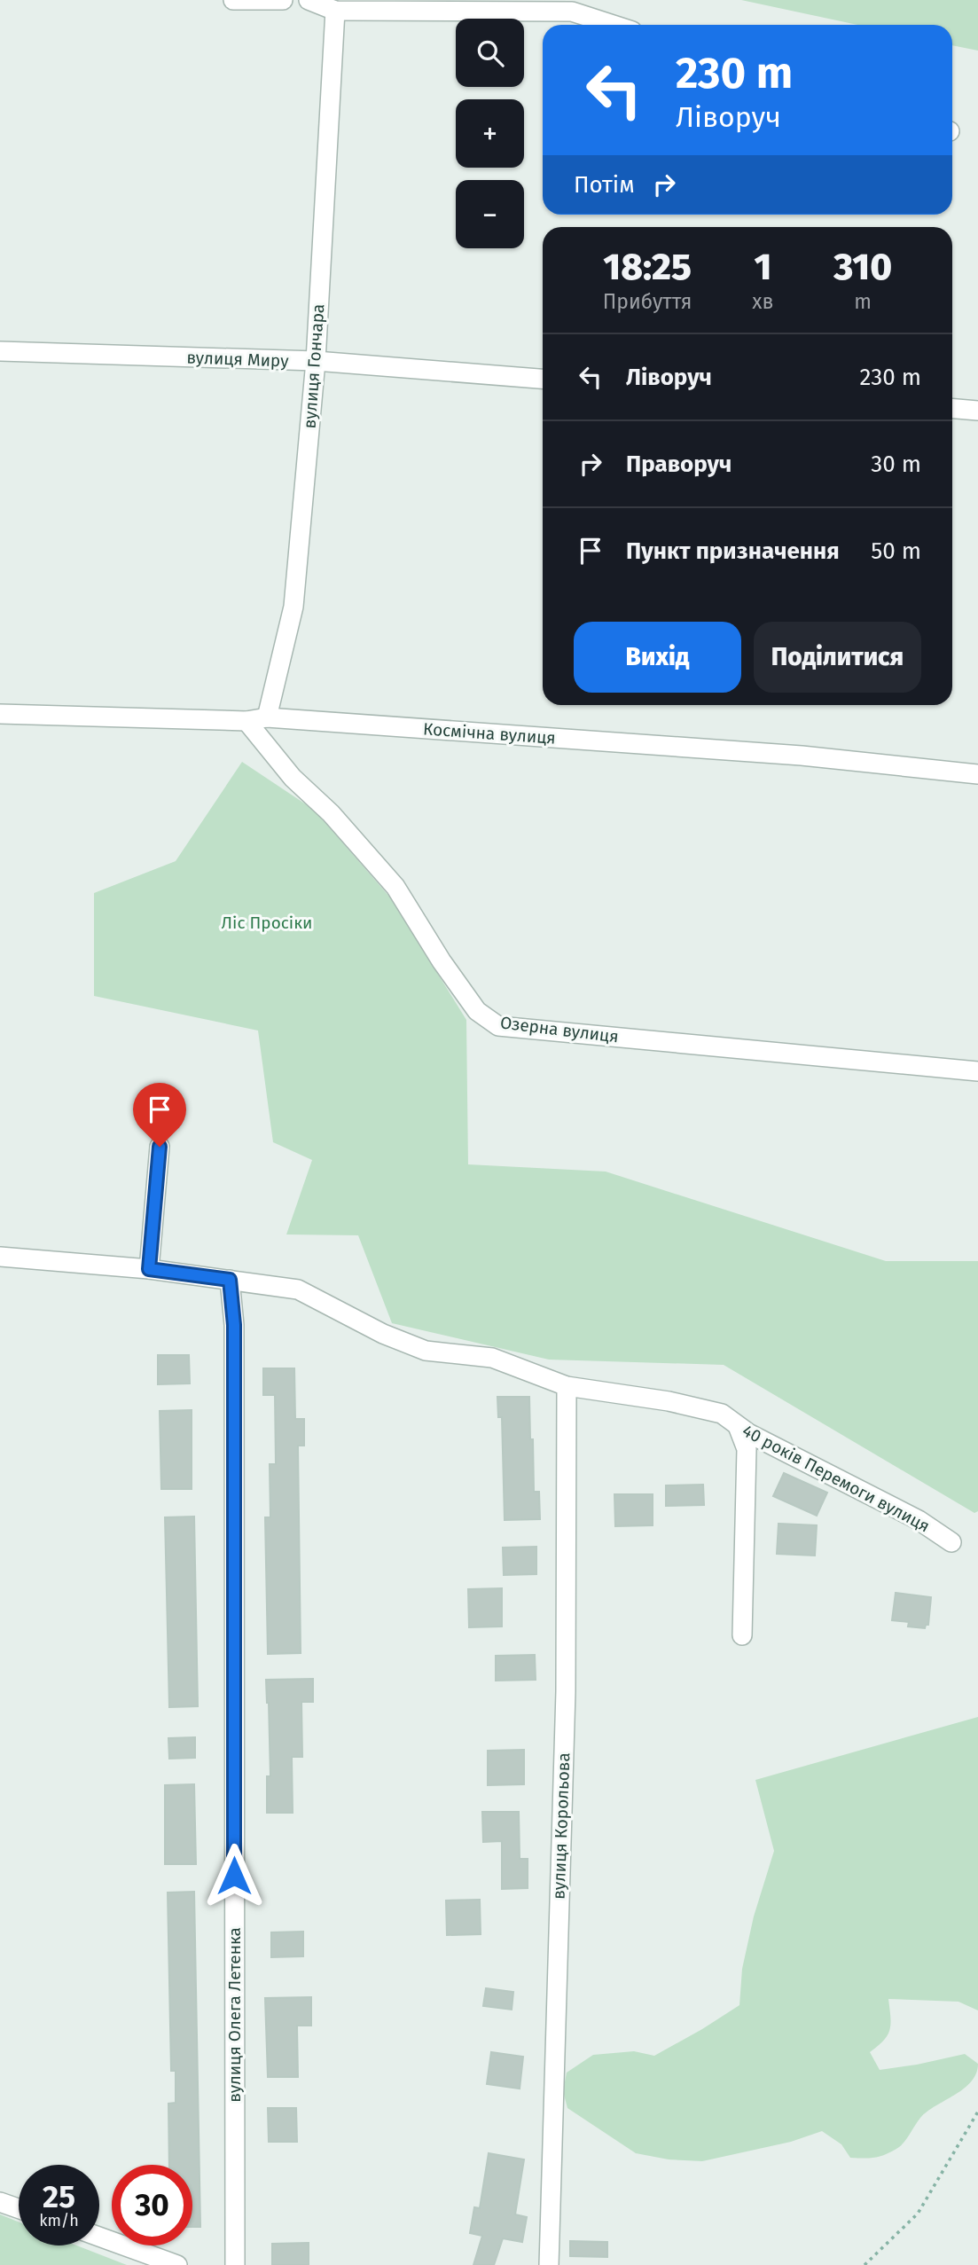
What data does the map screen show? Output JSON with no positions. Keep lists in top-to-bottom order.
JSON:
{
  "streets": {
    "street": [
      "вулиця Миру",
      "вулиця Гончара",
      "Космічна вулиця",
      "Озерна вулиця",
      "40 років Перемоги вулиця",
      "вулиця Корольова",
      "вулиця Олега Летенка"
    ]
  },
  "crossings": [
    ["вулиця Миру", "вулиця Гончара"],
    ["вулиця Гончара", "Космічна вулиця"],
    ["Космічна вулиця", "Озерна вулиця"],
    ["40 років Перемоги вулиця", "вулиця Корольова"],
    ["40 років Перемоги вулиця", "вулиця Олега Летенка"]
  ],
  "parks": ["Ліс Просіки"],
  "page": {
    "map_buttons": ["+", "−"],
    "turn": ["230 m", "Ліворуч"],
    "then": "Потім",
    "eta": [
      "18:25",
      "Прибуття",
      "1",
      "хв",
      "310",
      "m"
    ],
    "list": [
      {
        "name": "Ліворуч",
        "value": "230 m"
      },
      {
        "name": "Праворуч",
        "value": "30 m"
      },
      {
        "name": "Пункт призначення",
        "value": "50 m"
      }
    ],
    "buttons": ["Вихід", "Поділитися"],
    "speed": "25 km/h",
    "limit": "30"
  }
}
